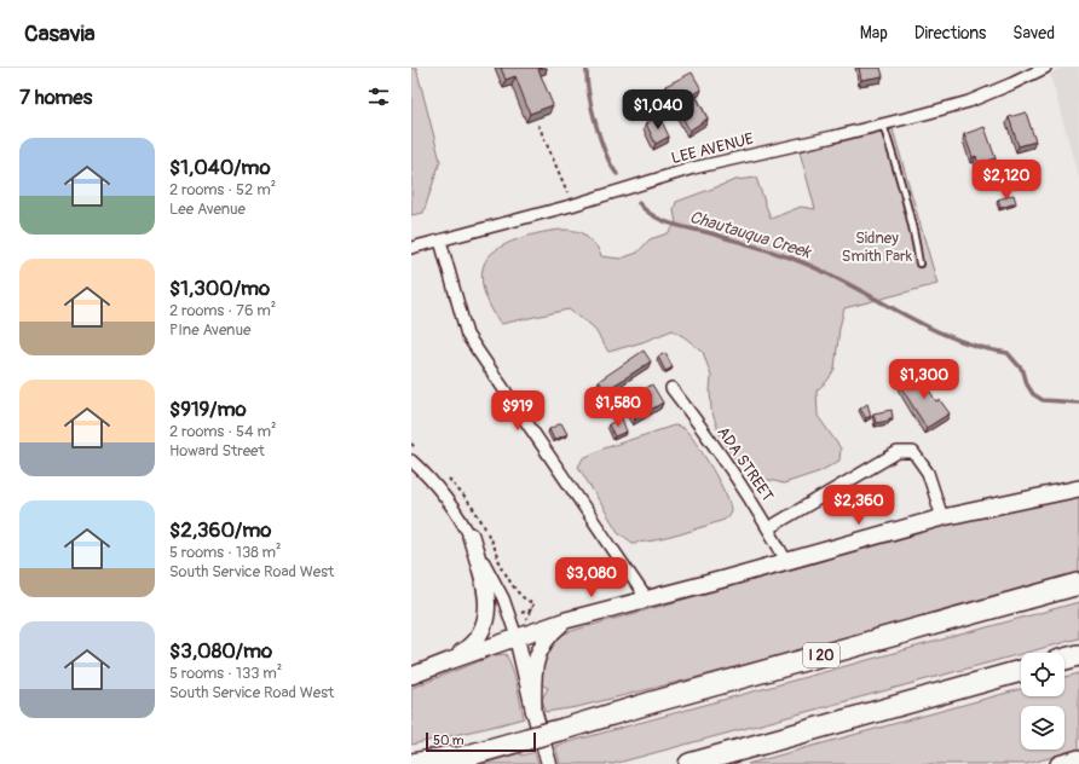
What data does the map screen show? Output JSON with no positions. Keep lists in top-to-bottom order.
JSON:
{
  "streets": {
    "highway": ["I 20"],
    "street": ["LEE AVENUE", "ADA STREET"]
  },
  "water": ["Chautauqua Creek"],
  "parks": ["Sidney Smith Park"],
  "scale_bar": "50 m",
  "page": {
    "header": "Casavia",
    "nav": ["Map", "Directions", "Saved"],
    "heading": "7 homes",
    "price": [
      "$1,040",
      "$2,120",
      "$1,300",
      "$1,580",
      "$919",
      "$2,360",
      "$3,080"
    ],
    "list": [
      {
        "name": "$1,040/mo",
        "note": "2 rooms · 52 m² · Lee Avenue"
      },
      {
        "name": "$1,300/mo",
        "note": "2 rooms · 76 m² · PIne Avenue"
      },
      {
        "name": "$919/mo",
        "note": "2 rooms · 54 m² · Howard Street"
      },
      {
        "name": "$2,360/mo",
        "note": "5 rooms · 138 m² · South Service Road West"
      },
      {
        "name": "$3,080/mo",
        "note": "5 rooms · 133 m² · South Service Road West"
      }
    ],
    "scale": "50 m"
  }
}
